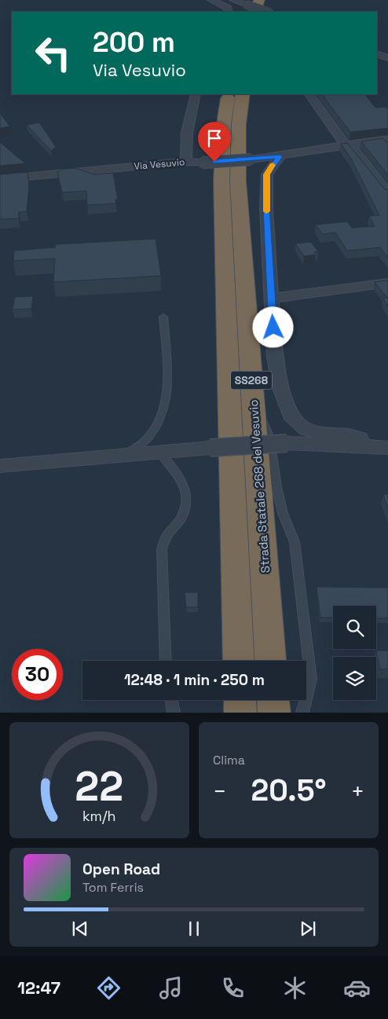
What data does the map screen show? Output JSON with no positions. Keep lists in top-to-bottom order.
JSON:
{
  "streets": {
    "highway": ["SS268", "Strada Statale 268 del Vesuvio"],
    "street": ["Via Vesuvio"]
  },
  "page": {
    "turn": ["200 m", "Via Vesuvio"],
    "limit": "30",
    "trip": "12:48 · 1 min · 250 m",
    "tile": "Clima",
    "heat": ["−", "20.5°", "+"],
    "song": ["Open Road", "Tom Ferris"],
    "tabs": "12:47",
    "gauge": ["22", "km/h"]
  }
}
